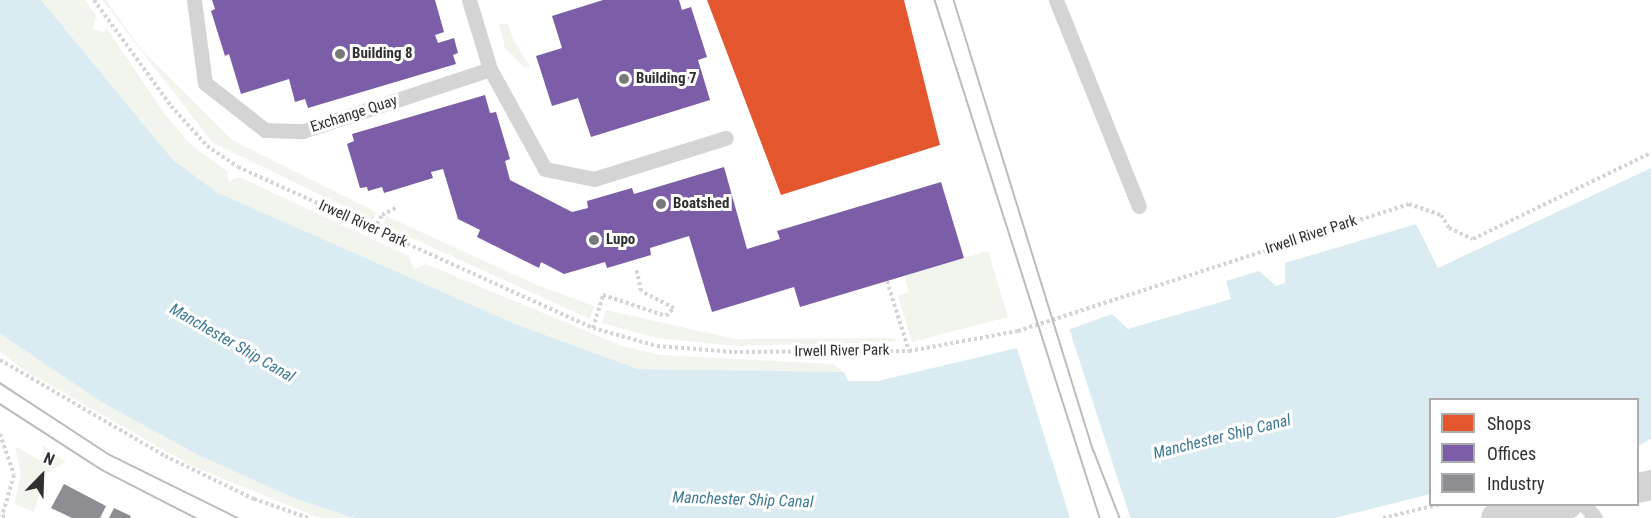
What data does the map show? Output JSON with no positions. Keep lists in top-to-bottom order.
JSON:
{
  "streets": {
    "lane": ["Exchange Quay"],
    "path": ["Irwell River Park"]
  },
  "water": ["Manchester Ship Canal"],
  "places": [
    "Building 8",
    "Building 7",
    "Boatshed",
    "Lupo"
  ],
  "legend": ["Shops", "Offices", "Industry"],
  "north": "top right"
}
